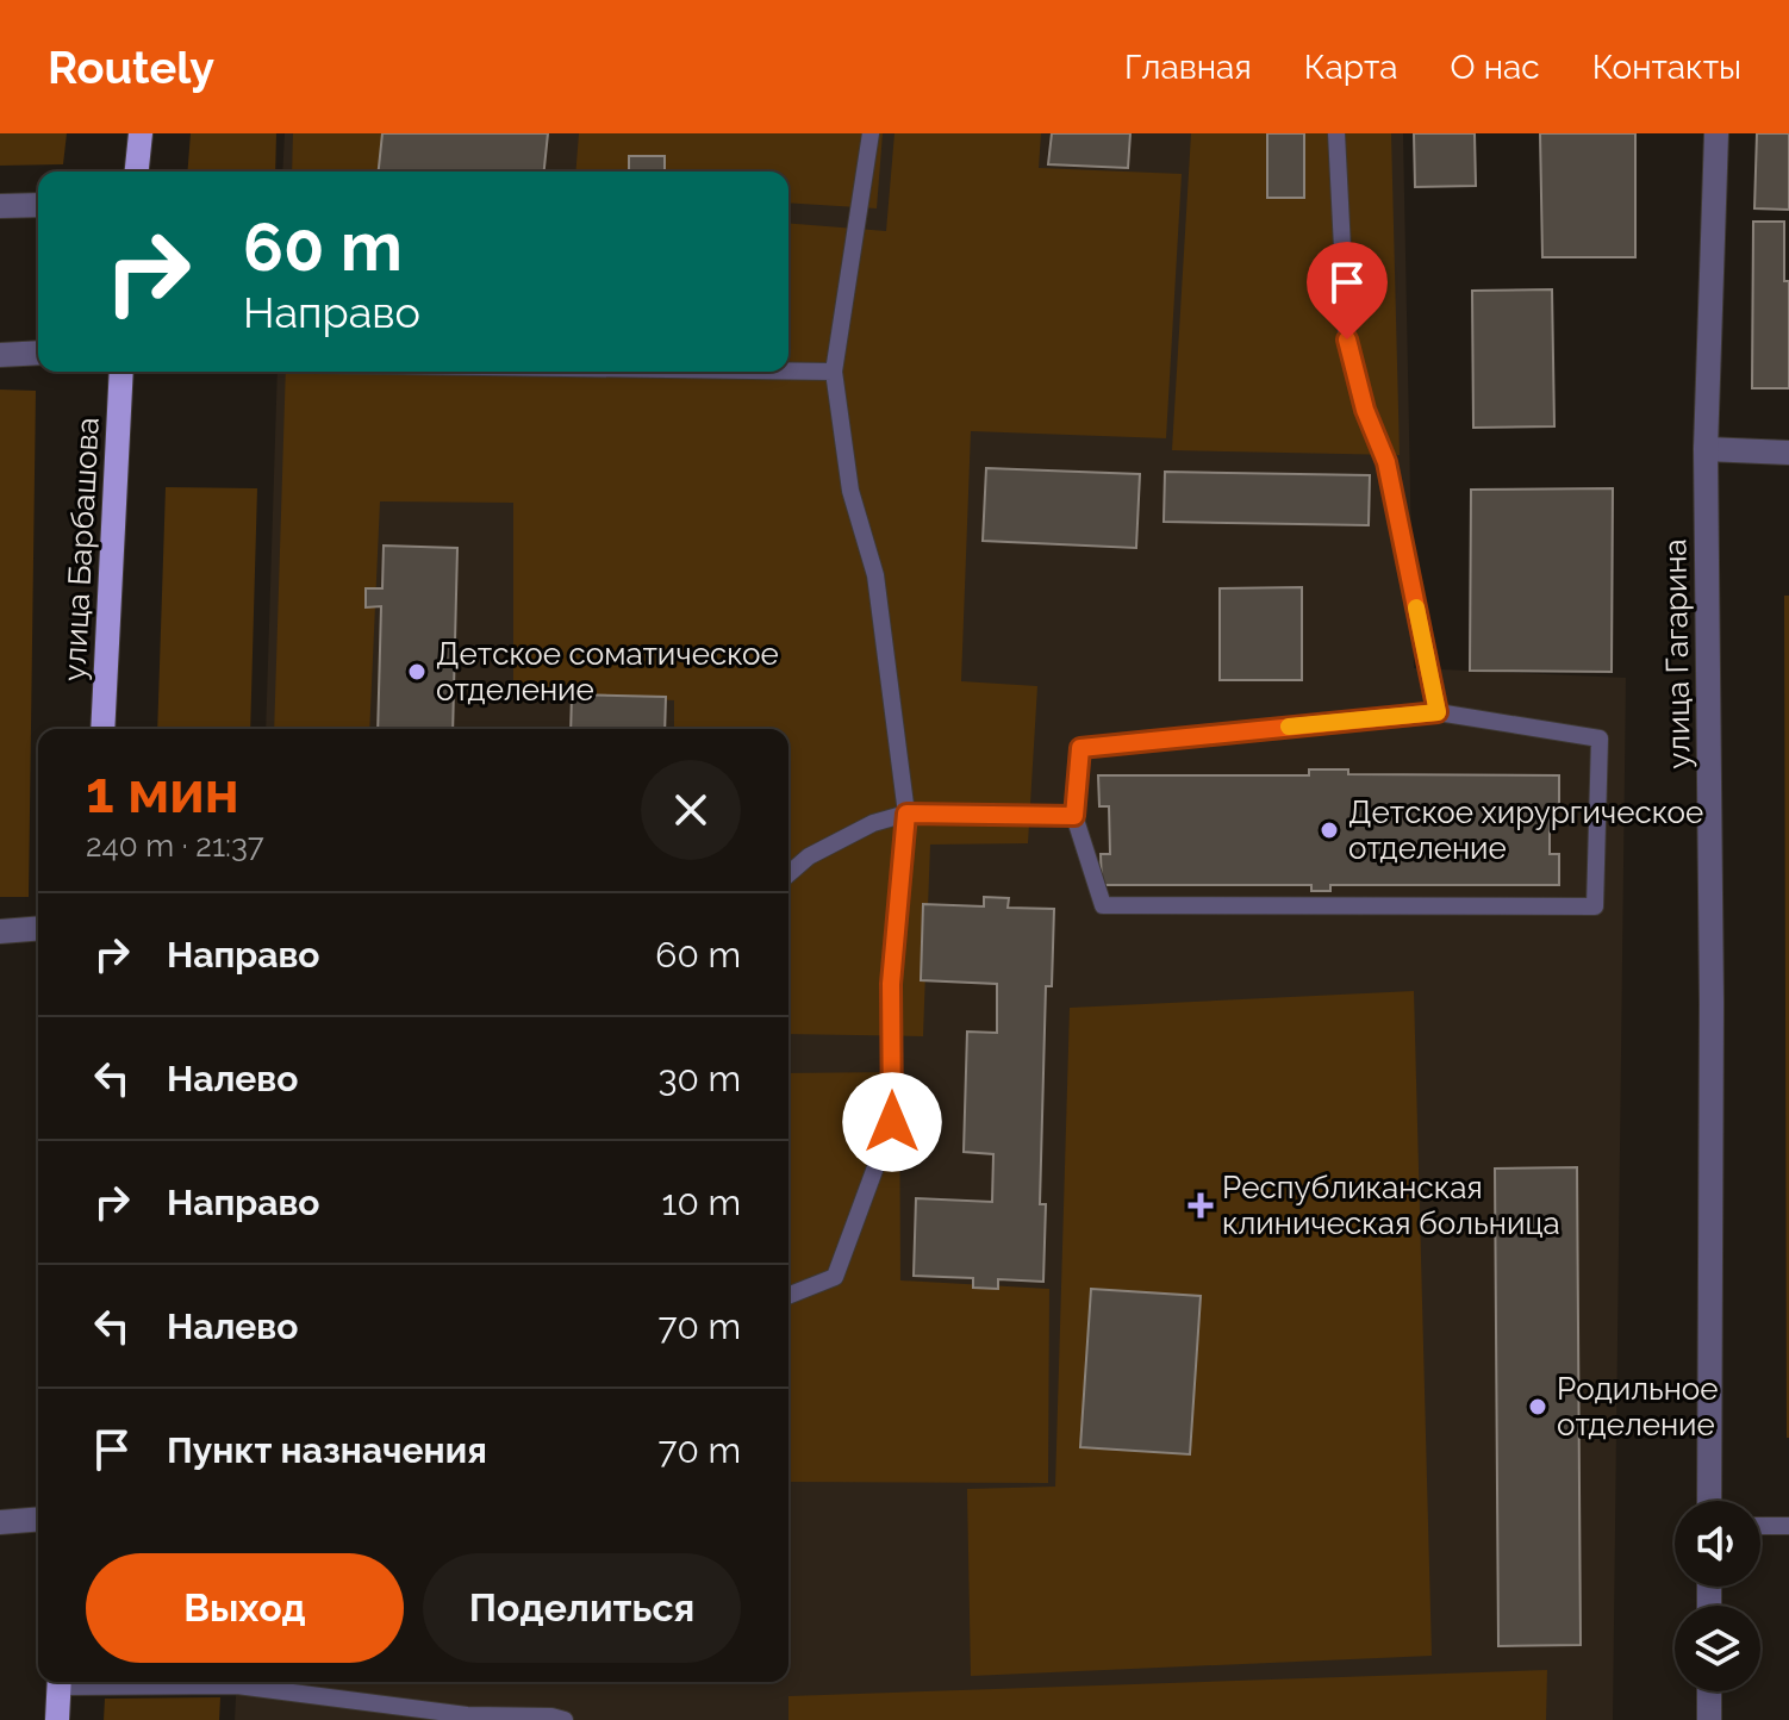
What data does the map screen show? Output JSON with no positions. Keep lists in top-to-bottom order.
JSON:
{
  "streets": {
    "main road": ["улица Барбашова"],
    "street": ["улица Гагарина"]
  },
  "places": {
    "other": ["Детское соматическое отделение", "Детское хирургическое отделение", "Родильное отделение"],
    "health": ["Республиканская клиническая больница"]
  },
  "page": {
    "header": "Routely",
    "nav": [
      "Главная",
      "Карта",
      "О нас",
      "Контакты"
    ],
    "turn": ["60 m", "Направо"],
    "heading": ["1 мин", "240 m · 21:37"],
    "list": [
      {
        "name": "Направо",
        "value": "60 m"
      },
      {
        "name": "Налево",
        "value": "30 m"
      },
      {
        "name": "Направо",
        "value": "10 m"
      },
      {
        "name": "Налево",
        "value": "70 m"
      },
      {
        "name": "Пункт назначения",
        "value": "70 m"
      }
    ],
    "buttons": ["Выход", "Поделиться"]
  }
}
